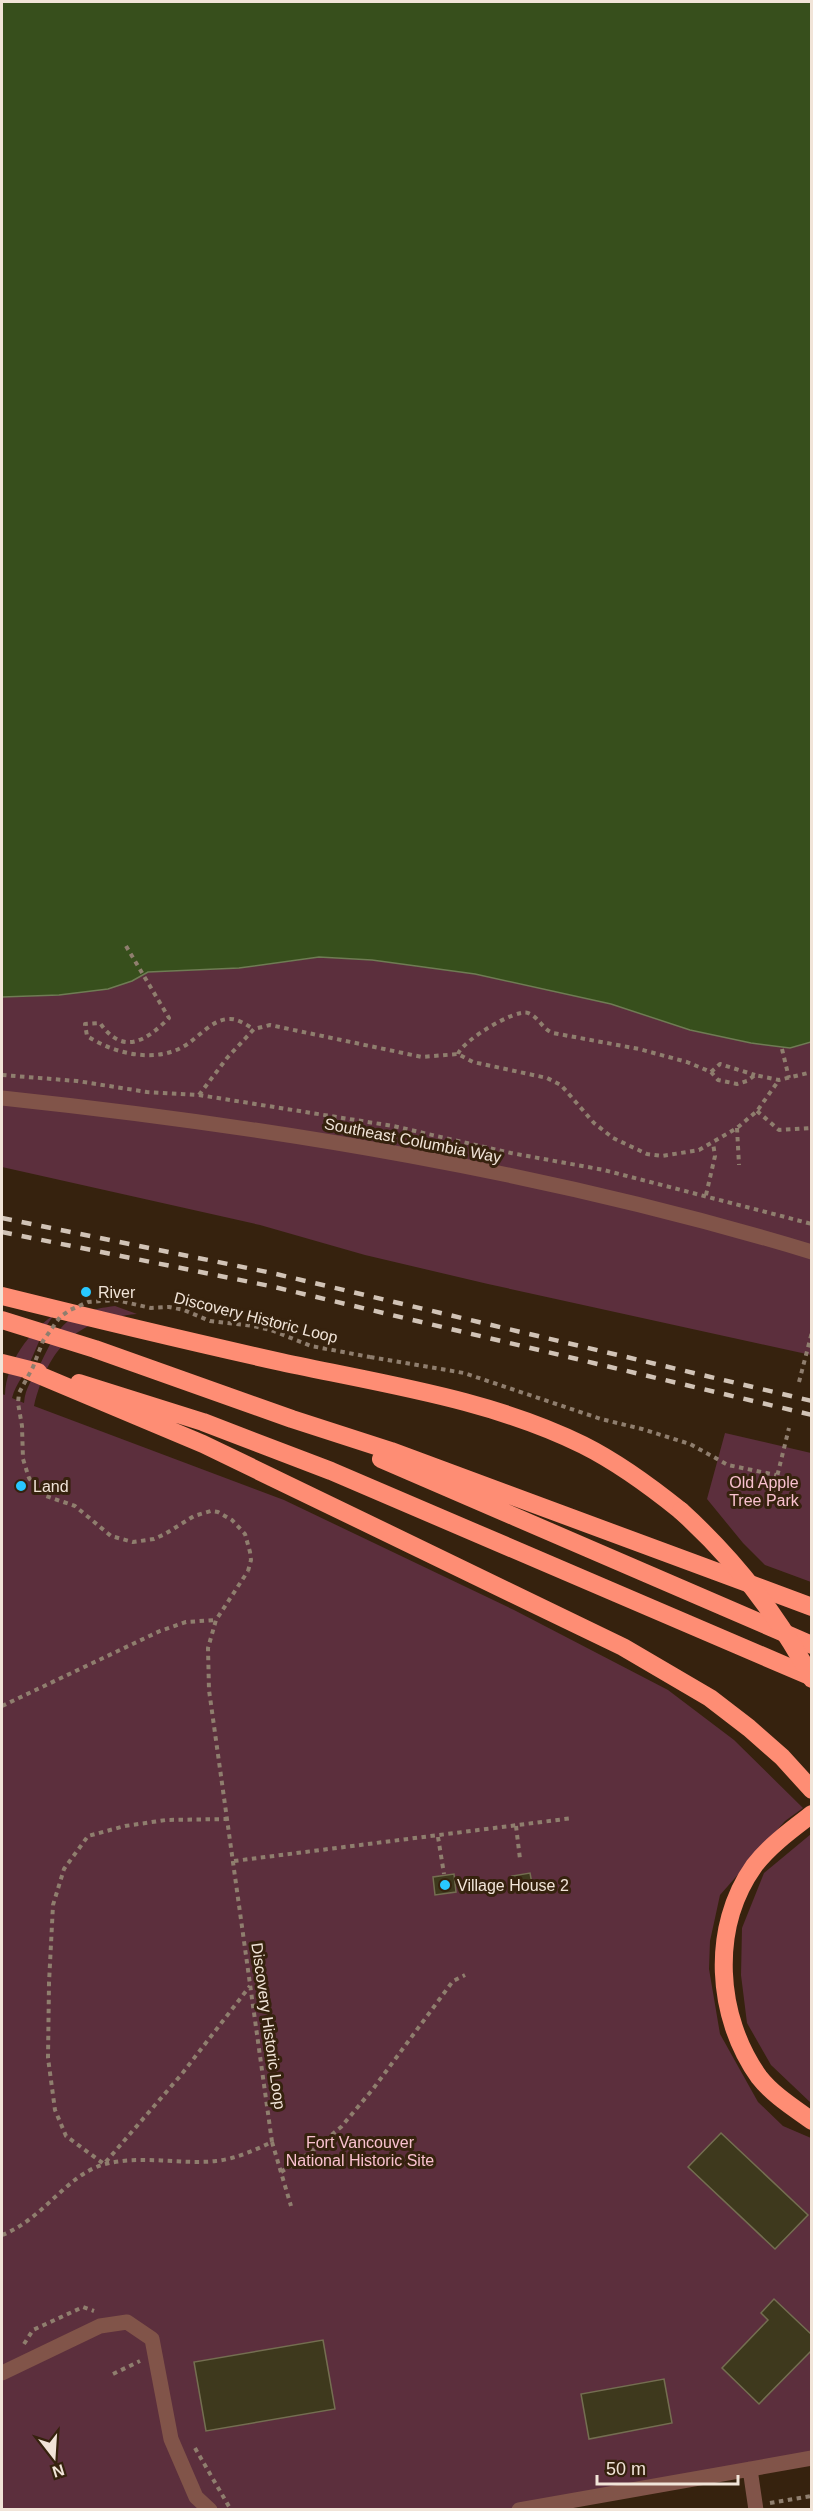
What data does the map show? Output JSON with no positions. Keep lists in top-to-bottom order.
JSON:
{
  "streets": {
    "street": ["Southeast Columbia Way"],
    "path": ["Discovery Historic Loop"]
  },
  "parks": ["Old Apple Tree Park", "Fort Vancouver National Historic Site"],
  "places": ["River", "Land", "Village House 2"],
  "scale_bar": "50 m",
  "north": "bottom"
}
